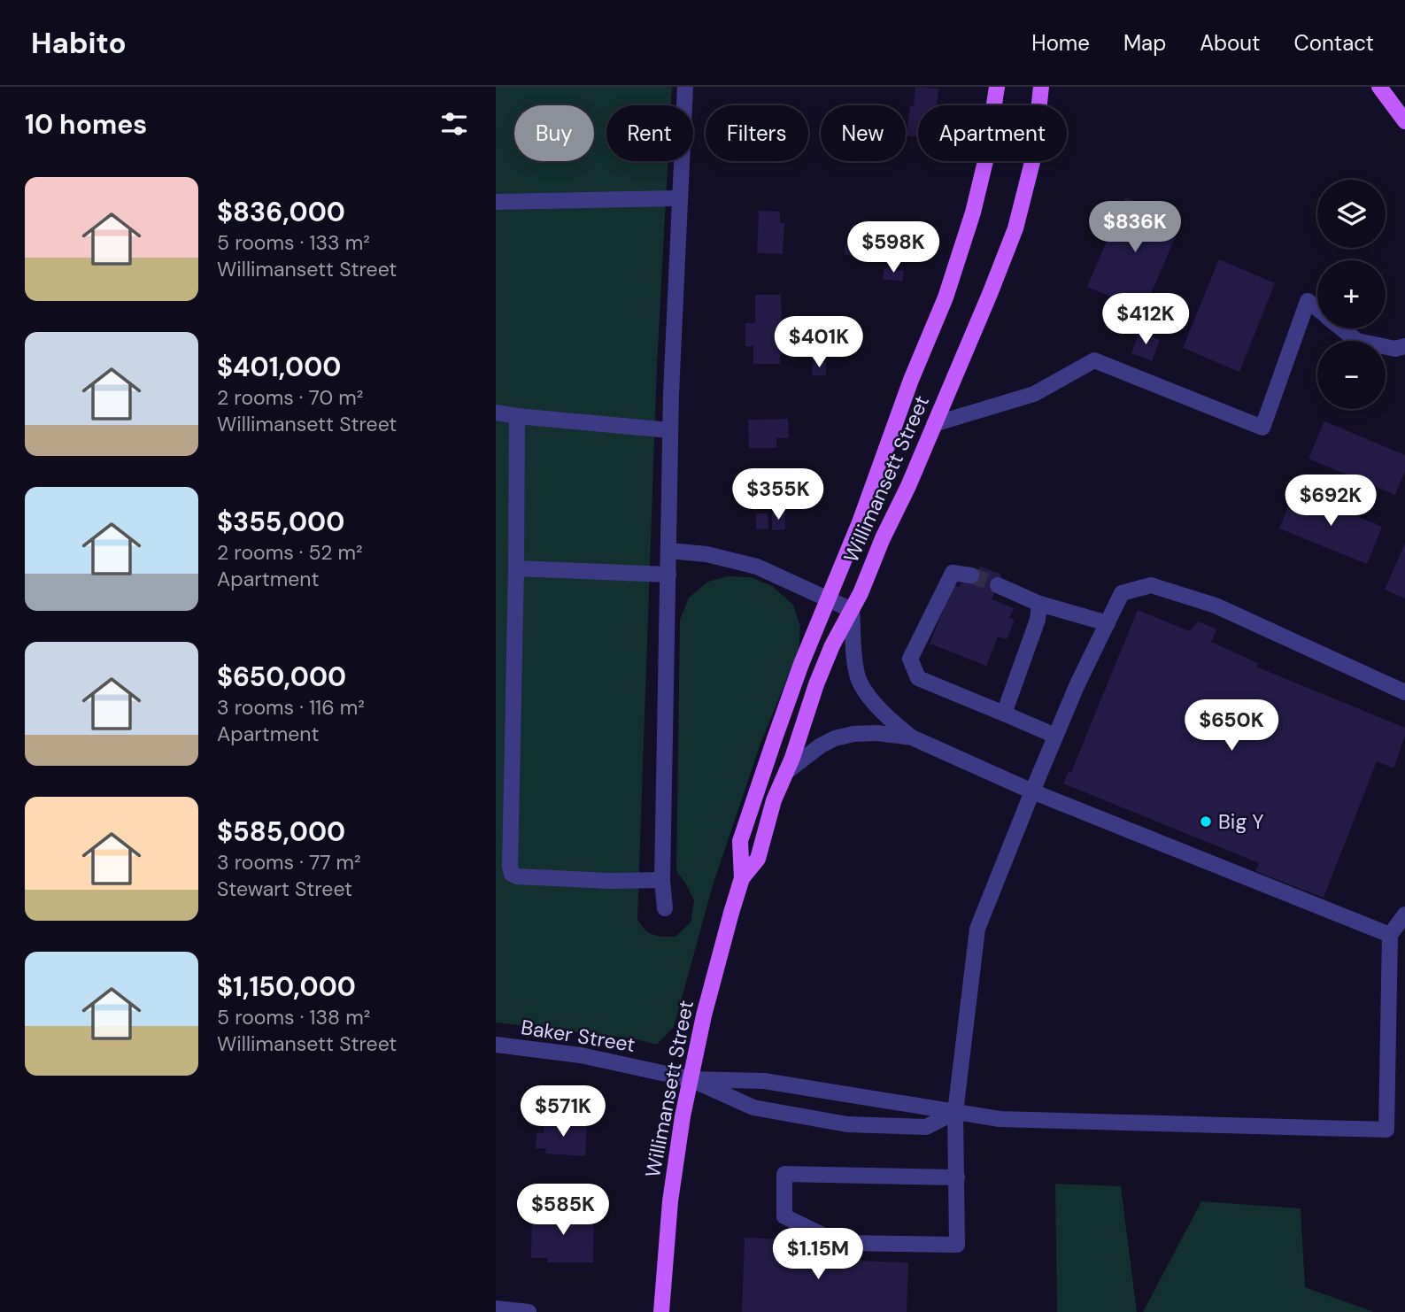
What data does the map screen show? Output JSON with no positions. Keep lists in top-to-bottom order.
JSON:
{
  "streets": {
    "main road": ["Willimansett Street"],
    "street": ["Baker Street"]
  },
  "crossings": [
    ["Willimansett Street", "Baker Street"]
  ],
  "places": ["Big Y"],
  "page": {
    "header": "Habito",
    "nav": [
      "Home",
      "Map",
      "About",
      "Contact"
    ],
    "heading": "10 homes",
    "chip": [
      "Buy",
      "Rent",
      "Filters",
      "New",
      "Apartment"
    ],
    "list": [
      {
        "name": "$836,000",
        "note": "5 rooms · 133 m² · Willimansett Street"
      },
      {
        "name": "$401,000",
        "note": "2 rooms · 70 m² · Willimansett Street"
      },
      {
        "name": "$355,000",
        "note": "2 rooms · 52 m² · Apartment"
      },
      {
        "name": "$650,000",
        "note": "3 rooms · 116 m² · Apartment"
      },
      {
        "name": "$585,000",
        "note": "3 rooms · 77 m² · Stewart Street"
      },
      {
        "name": "$1,150,000",
        "note": "5 rooms · 138 m² · Willimansett Street"
      }
    ],
    "map_buttons": ["+", "−"],
    "price": [
      "$836K",
      "$598K",
      "$412K",
      "$401K",
      "$355K",
      "$692K",
      "$650K",
      "$571K",
      "$585K",
      "$1.15M"
    ]
  }
}
